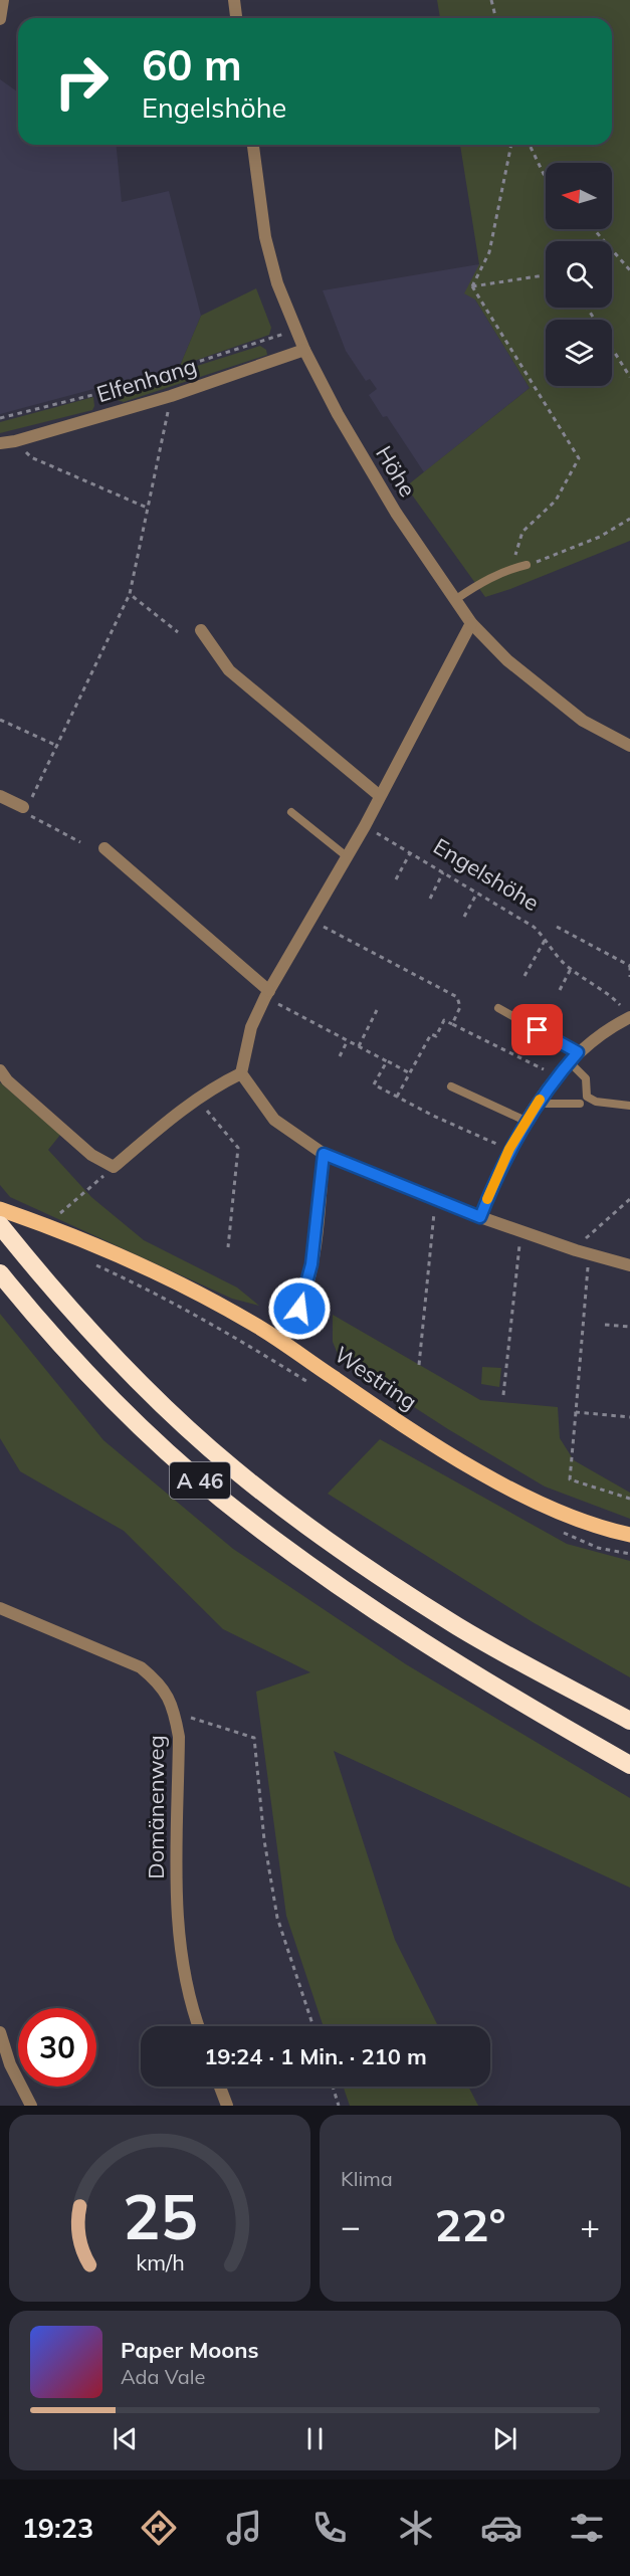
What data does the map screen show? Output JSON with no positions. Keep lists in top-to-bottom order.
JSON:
{
  "streets": {
    "highway": ["A 46"],
    "main road": ["Westring"],
    "street": ["Elfenhang", "Höhe", "Domänenweg"],
    "path": ["Engelshöhe"]
  },
  "crossings": [
    ["Elfenhang", "Höhe"]
  ],
  "north": "left",
  "page": {
    "turn": ["60 m", "Engelshöhe"],
    "limit": "30",
    "trip": "19:24 · 1 Min. · 210 m",
    "tile": "Klima",
    "heat": ["−", "22°", "+"],
    "song": ["Paper Moons", "Ada Vale"],
    "tabs": "19:23",
    "gauge": ["25", "km/h"]
  }
}
